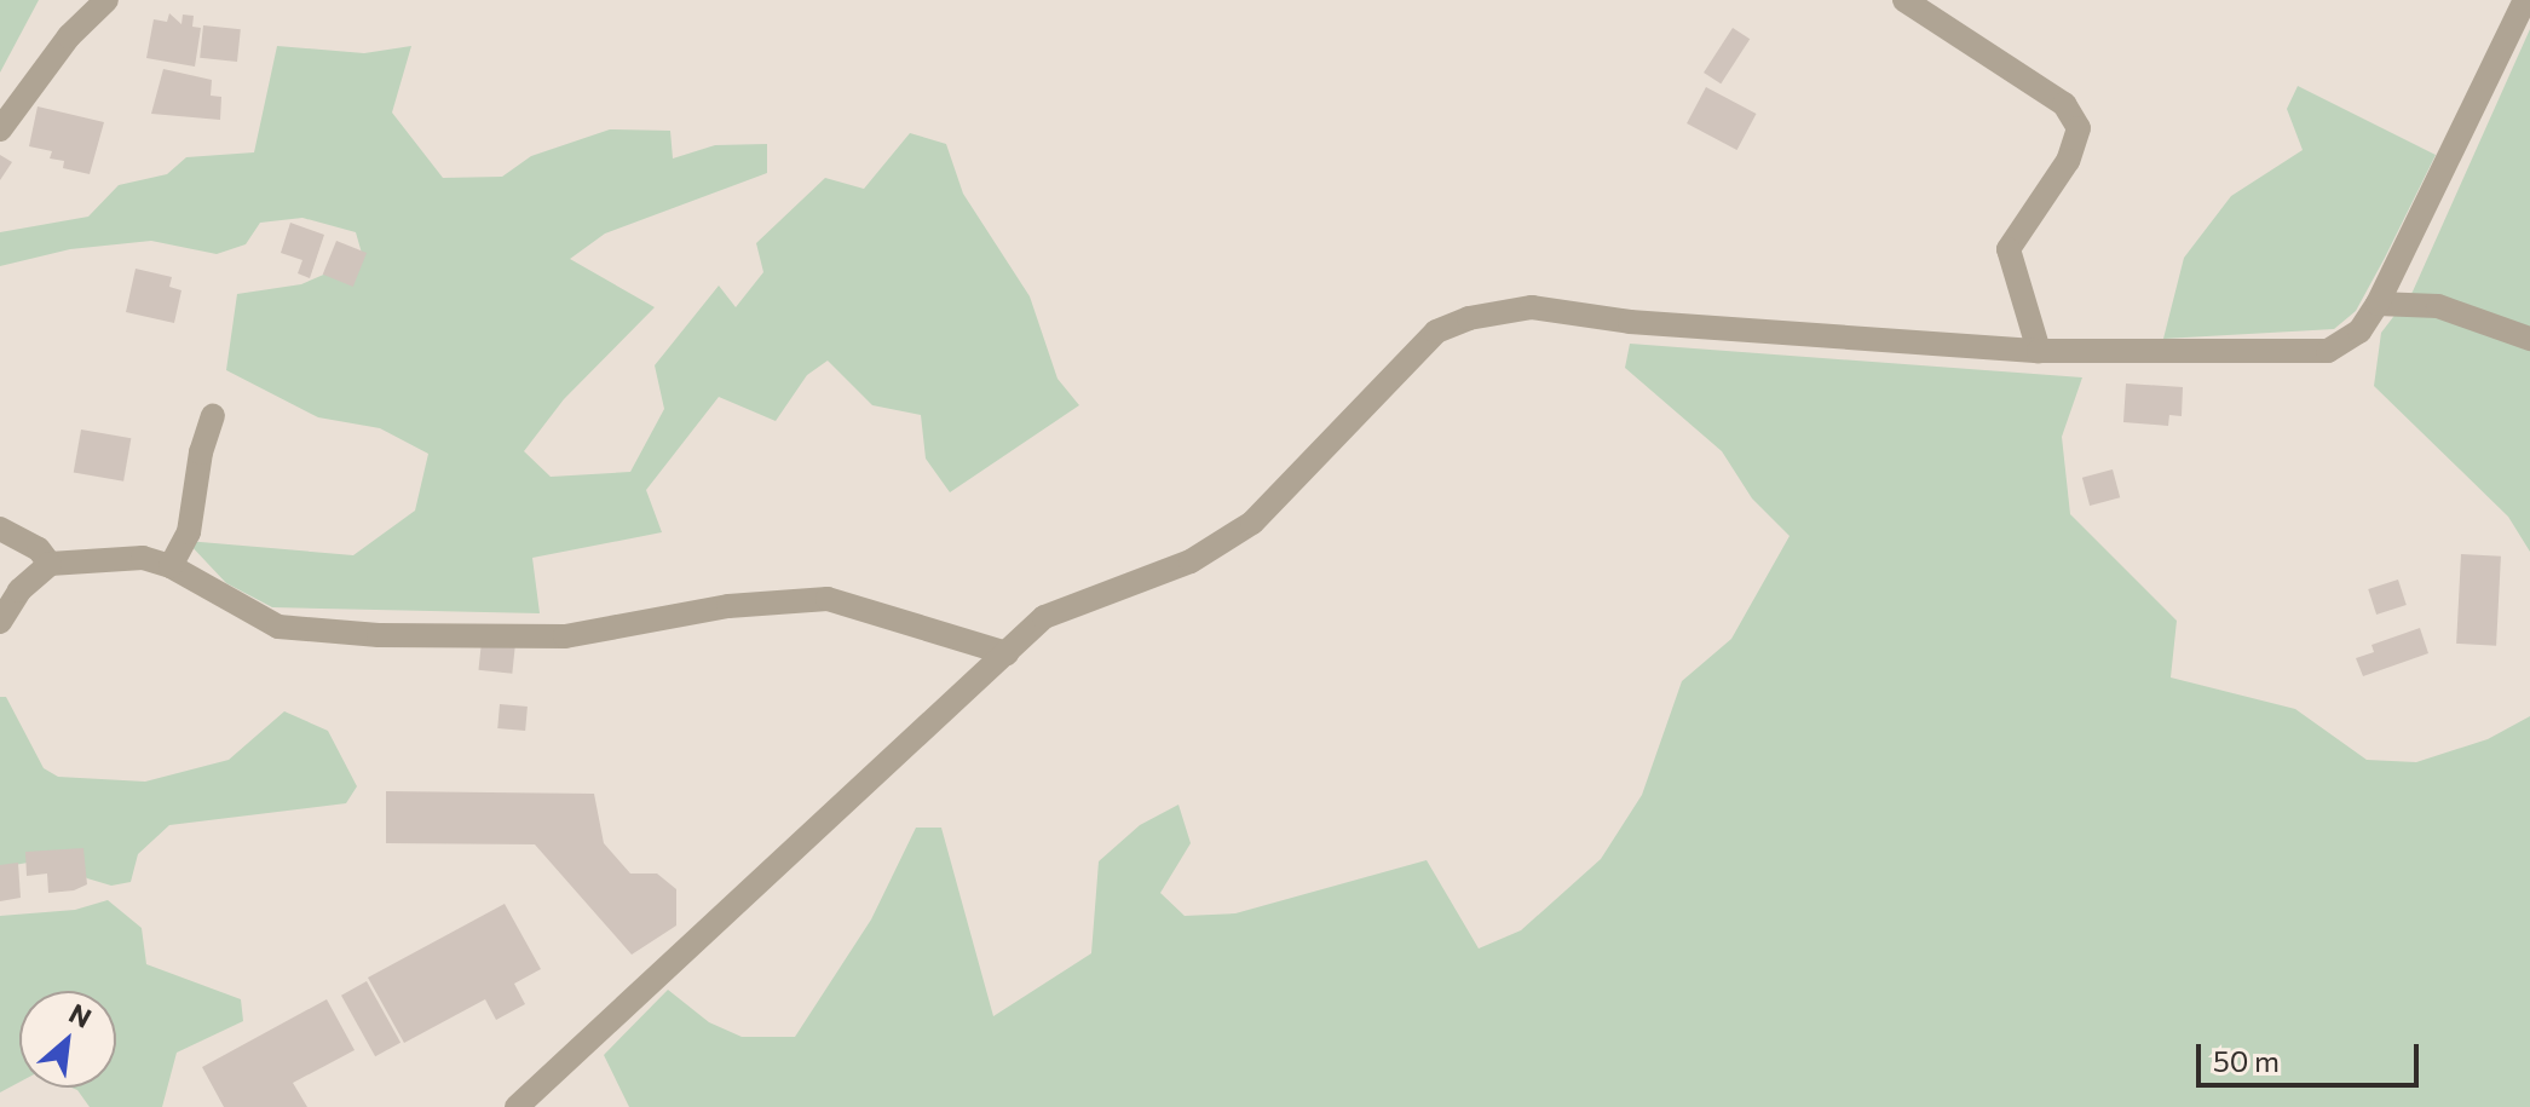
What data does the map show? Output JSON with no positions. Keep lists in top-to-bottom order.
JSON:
{
  "scale_bar": "50 m",
  "north": "top right"
}
